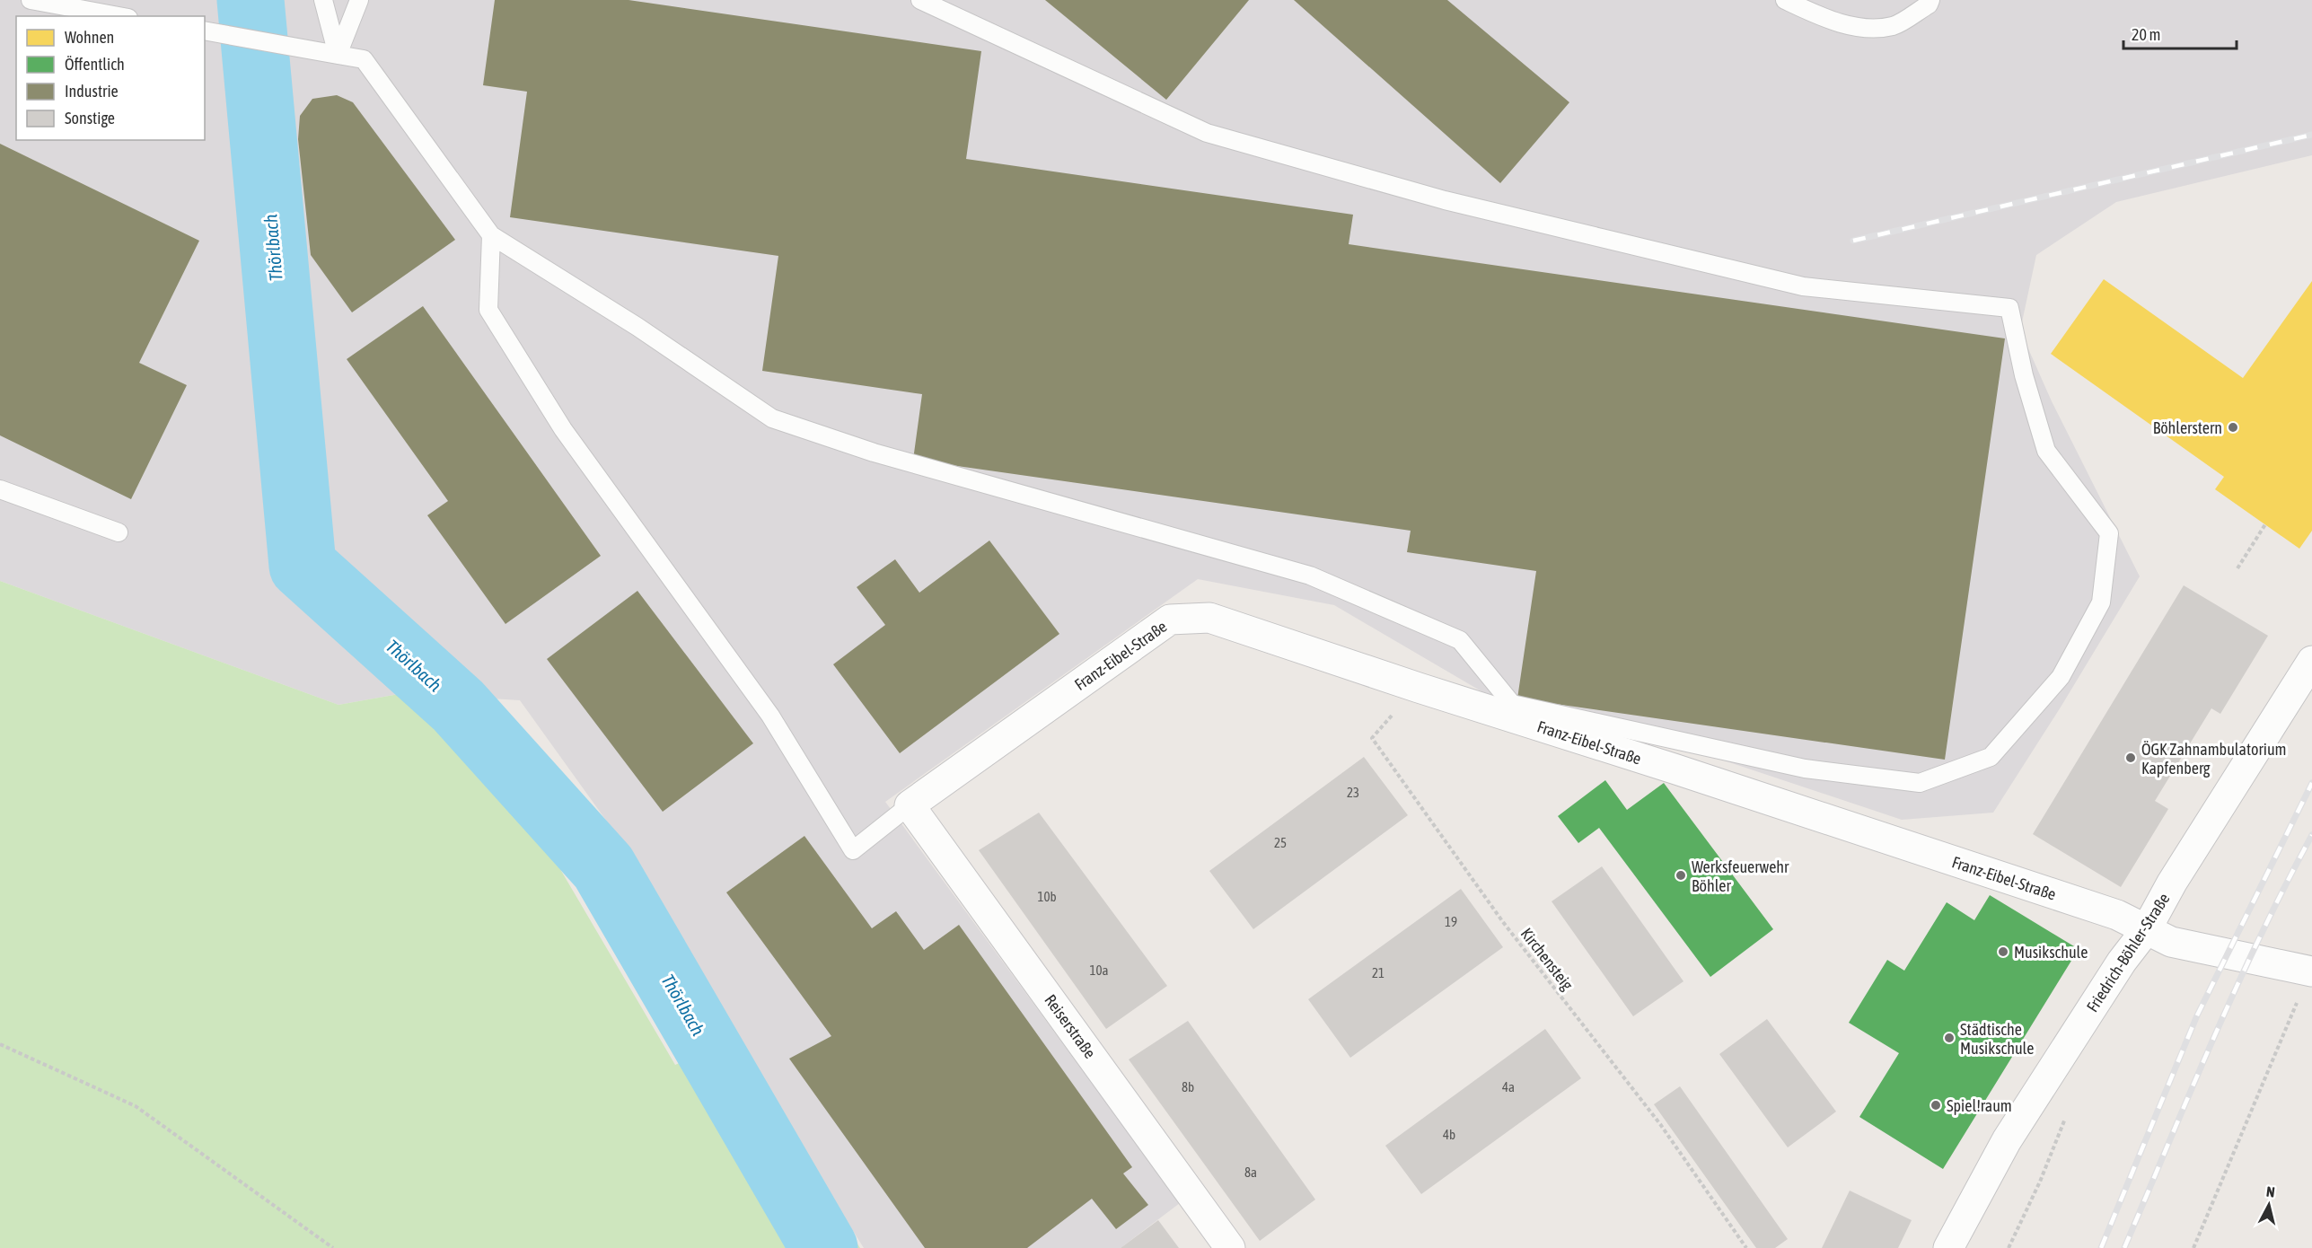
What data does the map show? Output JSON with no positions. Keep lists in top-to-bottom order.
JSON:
{
  "streets": {
    "street": ["Franz-Eibel-Straße", "Friedrich-Böhler-Straße", "Reiserstraße"],
    "path": ["Kirchensteig"]
  },
  "crossings": [
    ["Franz-Eibel-Straße", "Friedrich-Böhler-Straße"],
    ["Franz-Eibel-Straße", "Kirchensteig"],
    ["Franz-Eibel-Straße", "Reiserstraße"]
  ],
  "water": ["Thörlbach"],
  "places": [
    "Böhlerstern",
    "ÖGK Zahnambulatorium Kapfenberg",
    "Werksfeuerwehr Böhler",
    "Musikschule",
    "Städtische Musikschule",
    "Spiel!raum"
  ],
  "house_numbers": [
    "23",
    "25",
    "10b",
    "19",
    "10a",
    "21",
    "8b",
    "4a",
    "4b",
    "8a"
  ],
  "legend": [
    "Wohnen",
    "Öffentlich",
    "Industrie",
    "Sonstige"
  ],
  "scale_bar": "20 m",
  "north": "top"
}
